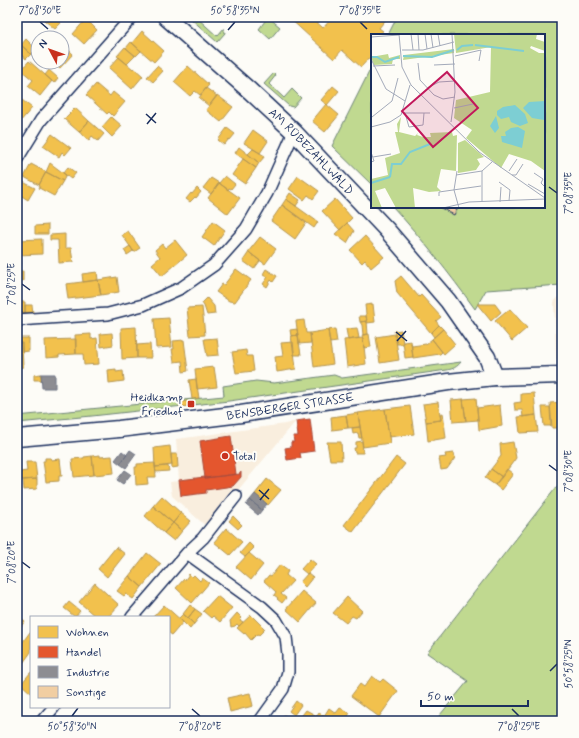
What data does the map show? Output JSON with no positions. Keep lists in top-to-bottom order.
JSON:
{
  "streets": {
    "main road": ["AM RÜBEZAHLWALD", "BENSBERGER STRASSE"]
  },
  "crossings": [
    ["AM RÜBEZAHLWALD", "BENSBERGER STRASSE"]
  ],
  "places": {
    "transit": ["Heidkamp Friedhof"],
    "other": ["Total"]
  },
  "legend": [
    "Wohnen",
    "Handel",
    "Industrie",
    "Sonstige"
  ],
  "scale_bar": "50 m",
  "north": "top left",
  "coordinates": [
    "7°08'30\"E",
    "50°58'35\"N",
    "7°08'35\"E",
    "7°08'25\"E",
    "7°08'20\"E",
    "50°58'25\"N",
    "50°58'30\"N"
  ]
}
